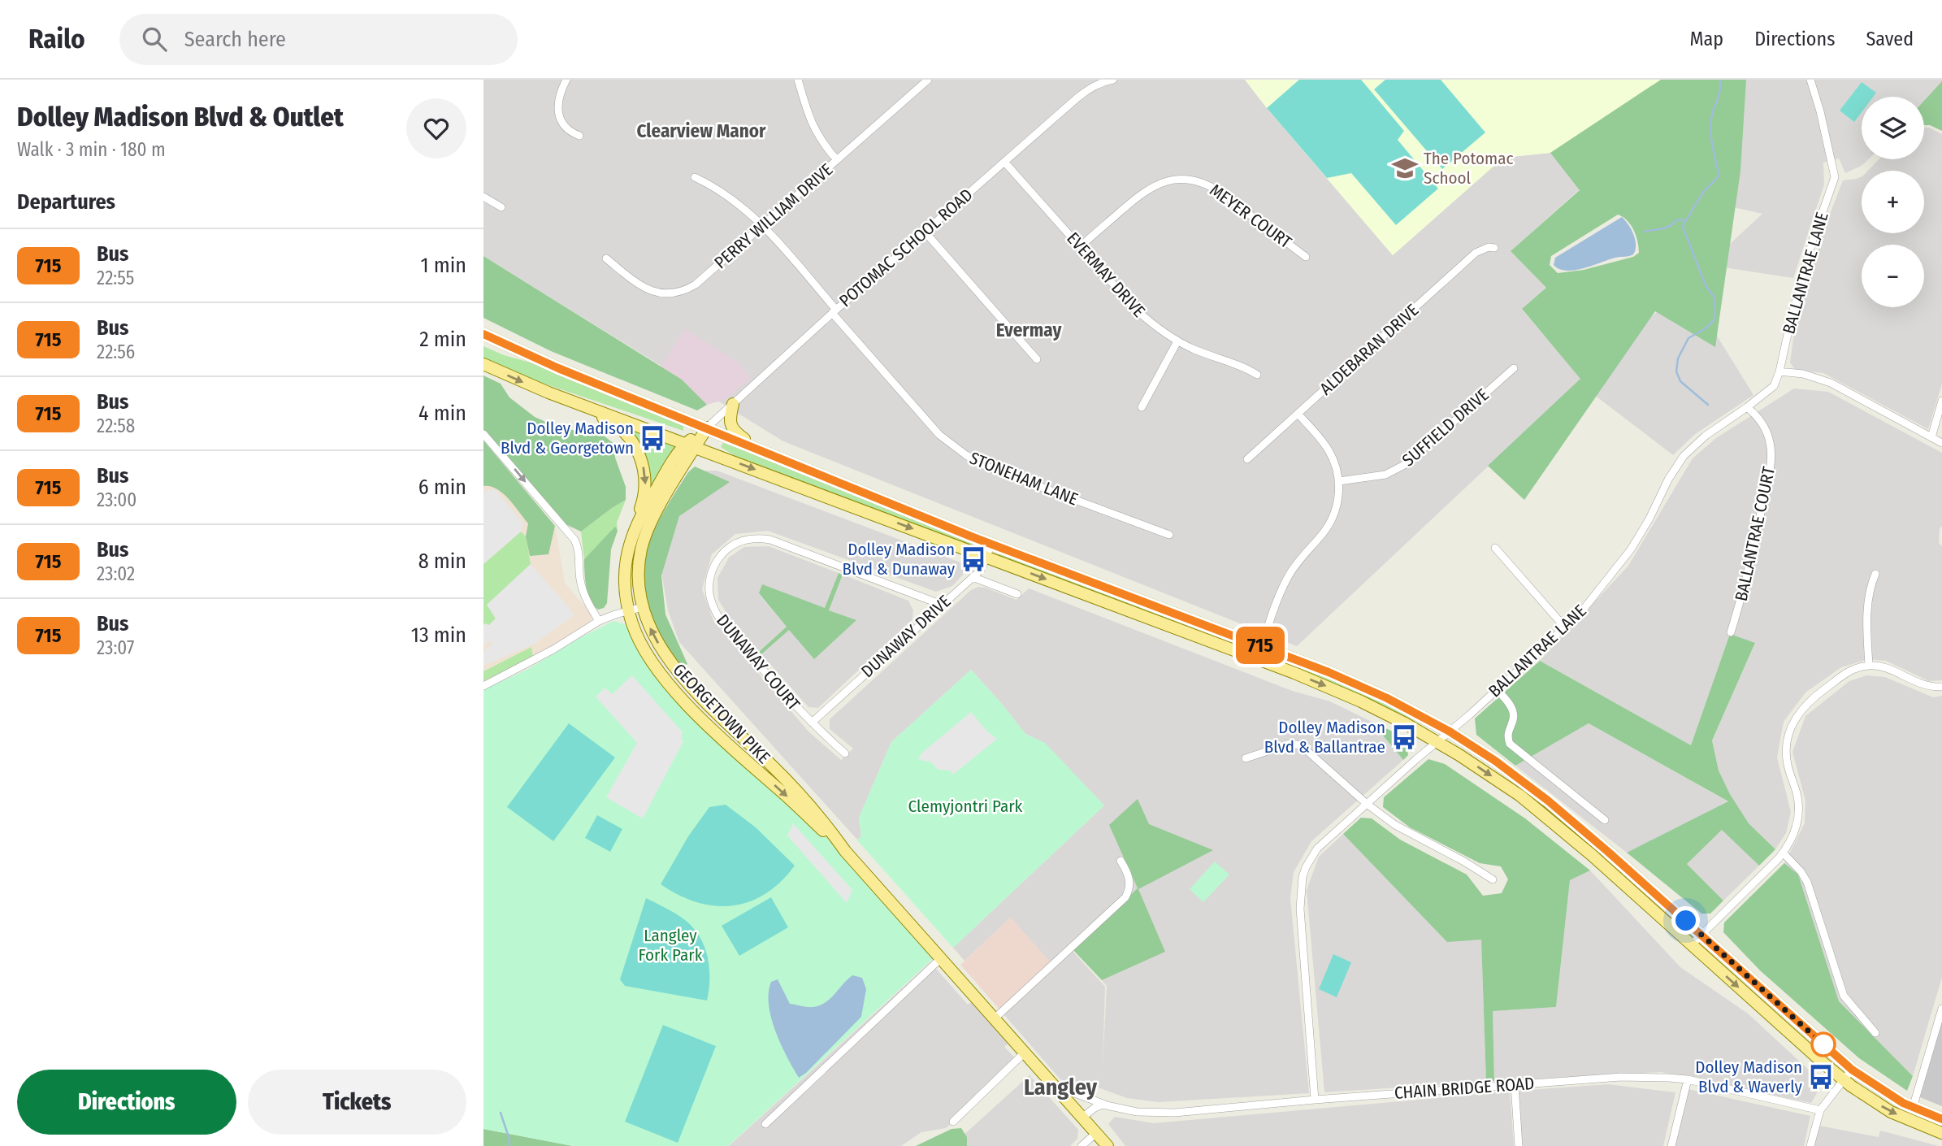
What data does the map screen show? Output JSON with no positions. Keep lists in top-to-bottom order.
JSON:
{
  "streets": {
    "main road": ["GEORGETOWN PIKE"],
    "street": [
      "PERRY WILLIAM DRIVE",
      "MEYER COURT",
      "POTOMAC SCHOOL ROAD",
      "BALLANTRAE LANE",
      "EVERMAY DRIVE",
      "ALDEBARAN DRIVE",
      "SUFFIELD DRIVE",
      "STONEHAM LANE",
      "BALLANTRAE COURT",
      "DUNAWAY DRIVE",
      "DUNAWAY COURT",
      "CHAIN BRIDGE ROAD"
    ]
  },
  "crossings": [
    ["PERRY WILLIAM DRIVE", "STONEHAM LANE"],
    ["MEYER COURT", "EVERMAY DRIVE"],
    ["POTOMAC SCHOOL ROAD", "EVERMAY DRIVE"],
    ["POTOMAC SCHOOL ROAD", "STONEHAM LANE"],
    ["POTOMAC SCHOOL ROAD", "GEORGETOWN PIKE"],
    ["BALLANTRAE LANE", "BALLANTRAE COURT"],
    ["BALLANTRAE LANE", "CHAIN BRIDGE ROAD"],
    ["DUNAWAY DRIVE", "DUNAWAY COURT"],
    ["GEORGETOWN PIKE", "CHAIN BRIDGE ROAD"]
  ],
  "districts": ["Clearview Manor", "Evermay", "Langley"],
  "parks": ["Clemyjontri Park", "Langley Fork Park"],
  "places": {
    "school or university": ["The Potomac School"],
    "bus stop": [
      "Dolley Madison Blvd & Georgetown",
      "Dolley Madison Blvd & Dunaway",
      "Dolley Madison Blvd & Ballantrae",
      "Dolley Madison Blvd & Waverly"
    ]
  },
  "lines": ["bus line 715"],
  "page": {
    "header": "Railo",
    "search": "Search here",
    "nav": ["Map", "Directions", "Saved"],
    "heading": [
      ["Dolley Madison Blvd & Outlet", "Walk · 3 min · 180 m"],
      "Departures"
    ],
    "on_map": "715",
    "map_buttons": ["+", "−"],
    "list": [
      {
        "mark": "715",
        "name": "Bus",
        "note": "22:55",
        "value": "1 min"
      },
      {
        "mark": "715",
        "name": "Bus",
        "note": "22:56",
        "value": "2 min"
      },
      {
        "mark": "715",
        "name": "Bus",
        "note": "22:58",
        "value": "4 min"
      },
      {
        "mark": "715",
        "name": "Bus",
        "note": "23:00",
        "value": "6 min"
      },
      {
        "mark": "715",
        "name": "Bus",
        "note": "23:02",
        "value": "8 min"
      },
      {
        "mark": "715",
        "name": "Bus",
        "note": "23:07",
        "value": "13 min"
      }
    ],
    "buttons": ["Directions", "Tickets"]
  }
}
